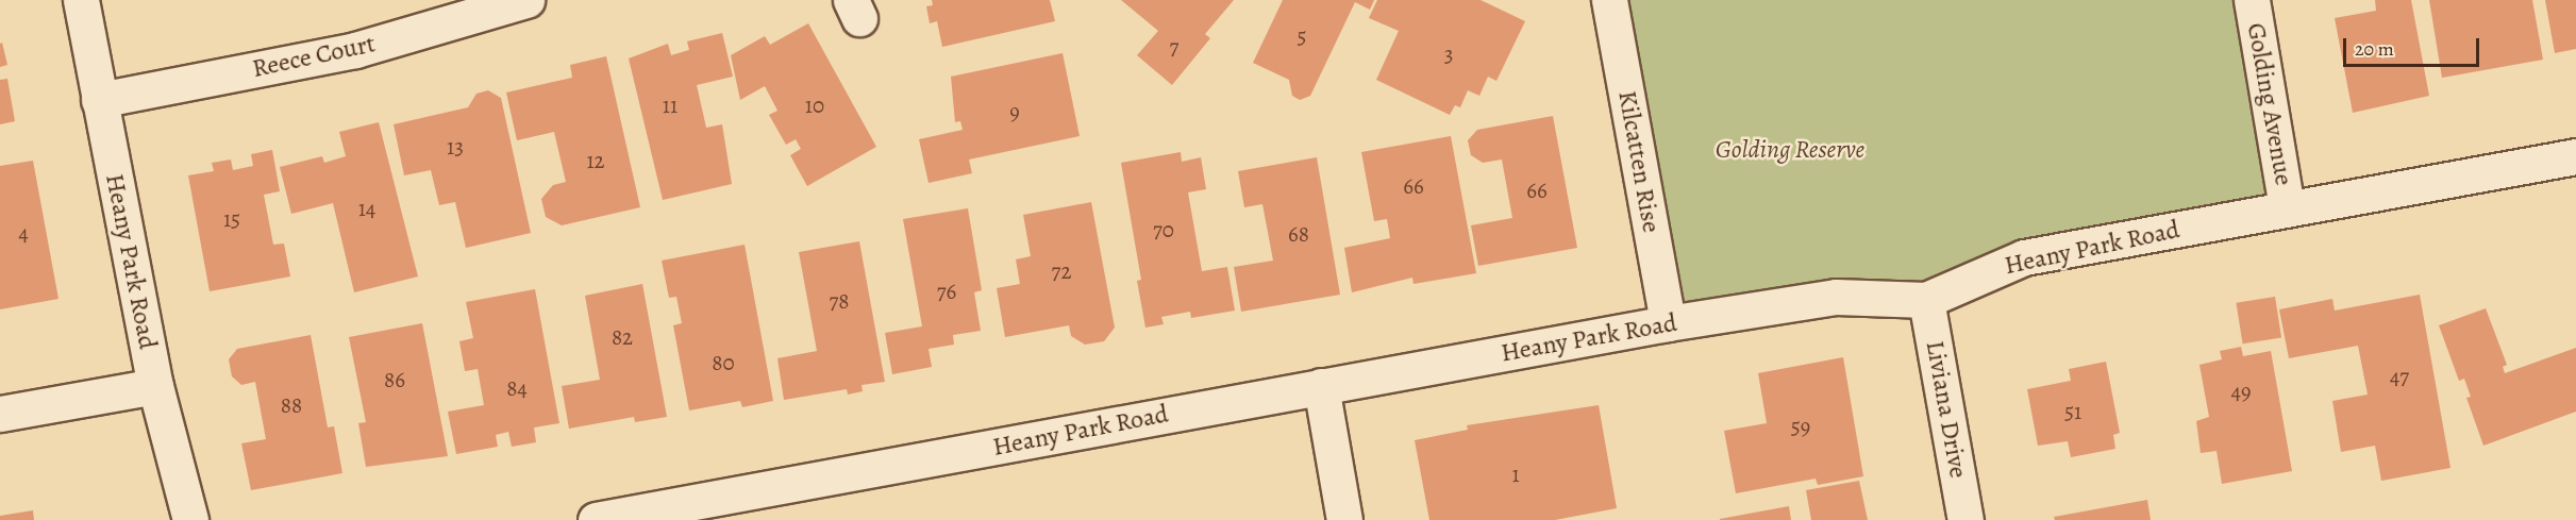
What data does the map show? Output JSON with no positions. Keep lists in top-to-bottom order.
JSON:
{
  "streets": {
    "street": [
      "Reece Court",
      "Golding Avenue",
      "Kilcatten Rise",
      "Heany Park Road",
      "Liviana Drive"
    ]
  },
  "crossings": [
    ["Reece Court", "Heany Park Road"],
    ["Golding Avenue", "Heany Park Road"],
    ["Kilcatten Rise", "Heany Park Road"],
    ["Heany Park Road", "Liviana Drive"]
  ],
  "parks": ["Golding Reserve"],
  "house_numbers": [
    "5",
    "7",
    "3",
    "11",
    "10",
    "9",
    "13",
    "12",
    "66",
    "66",
    "14",
    "15",
    "70",
    "4",
    "68",
    "72",
    "76",
    "78",
    "82",
    "80",
    "47",
    "86",
    "84",
    "49",
    "88",
    "51",
    "59",
    "1"
  ],
  "scale_bar": "20 m"
}
